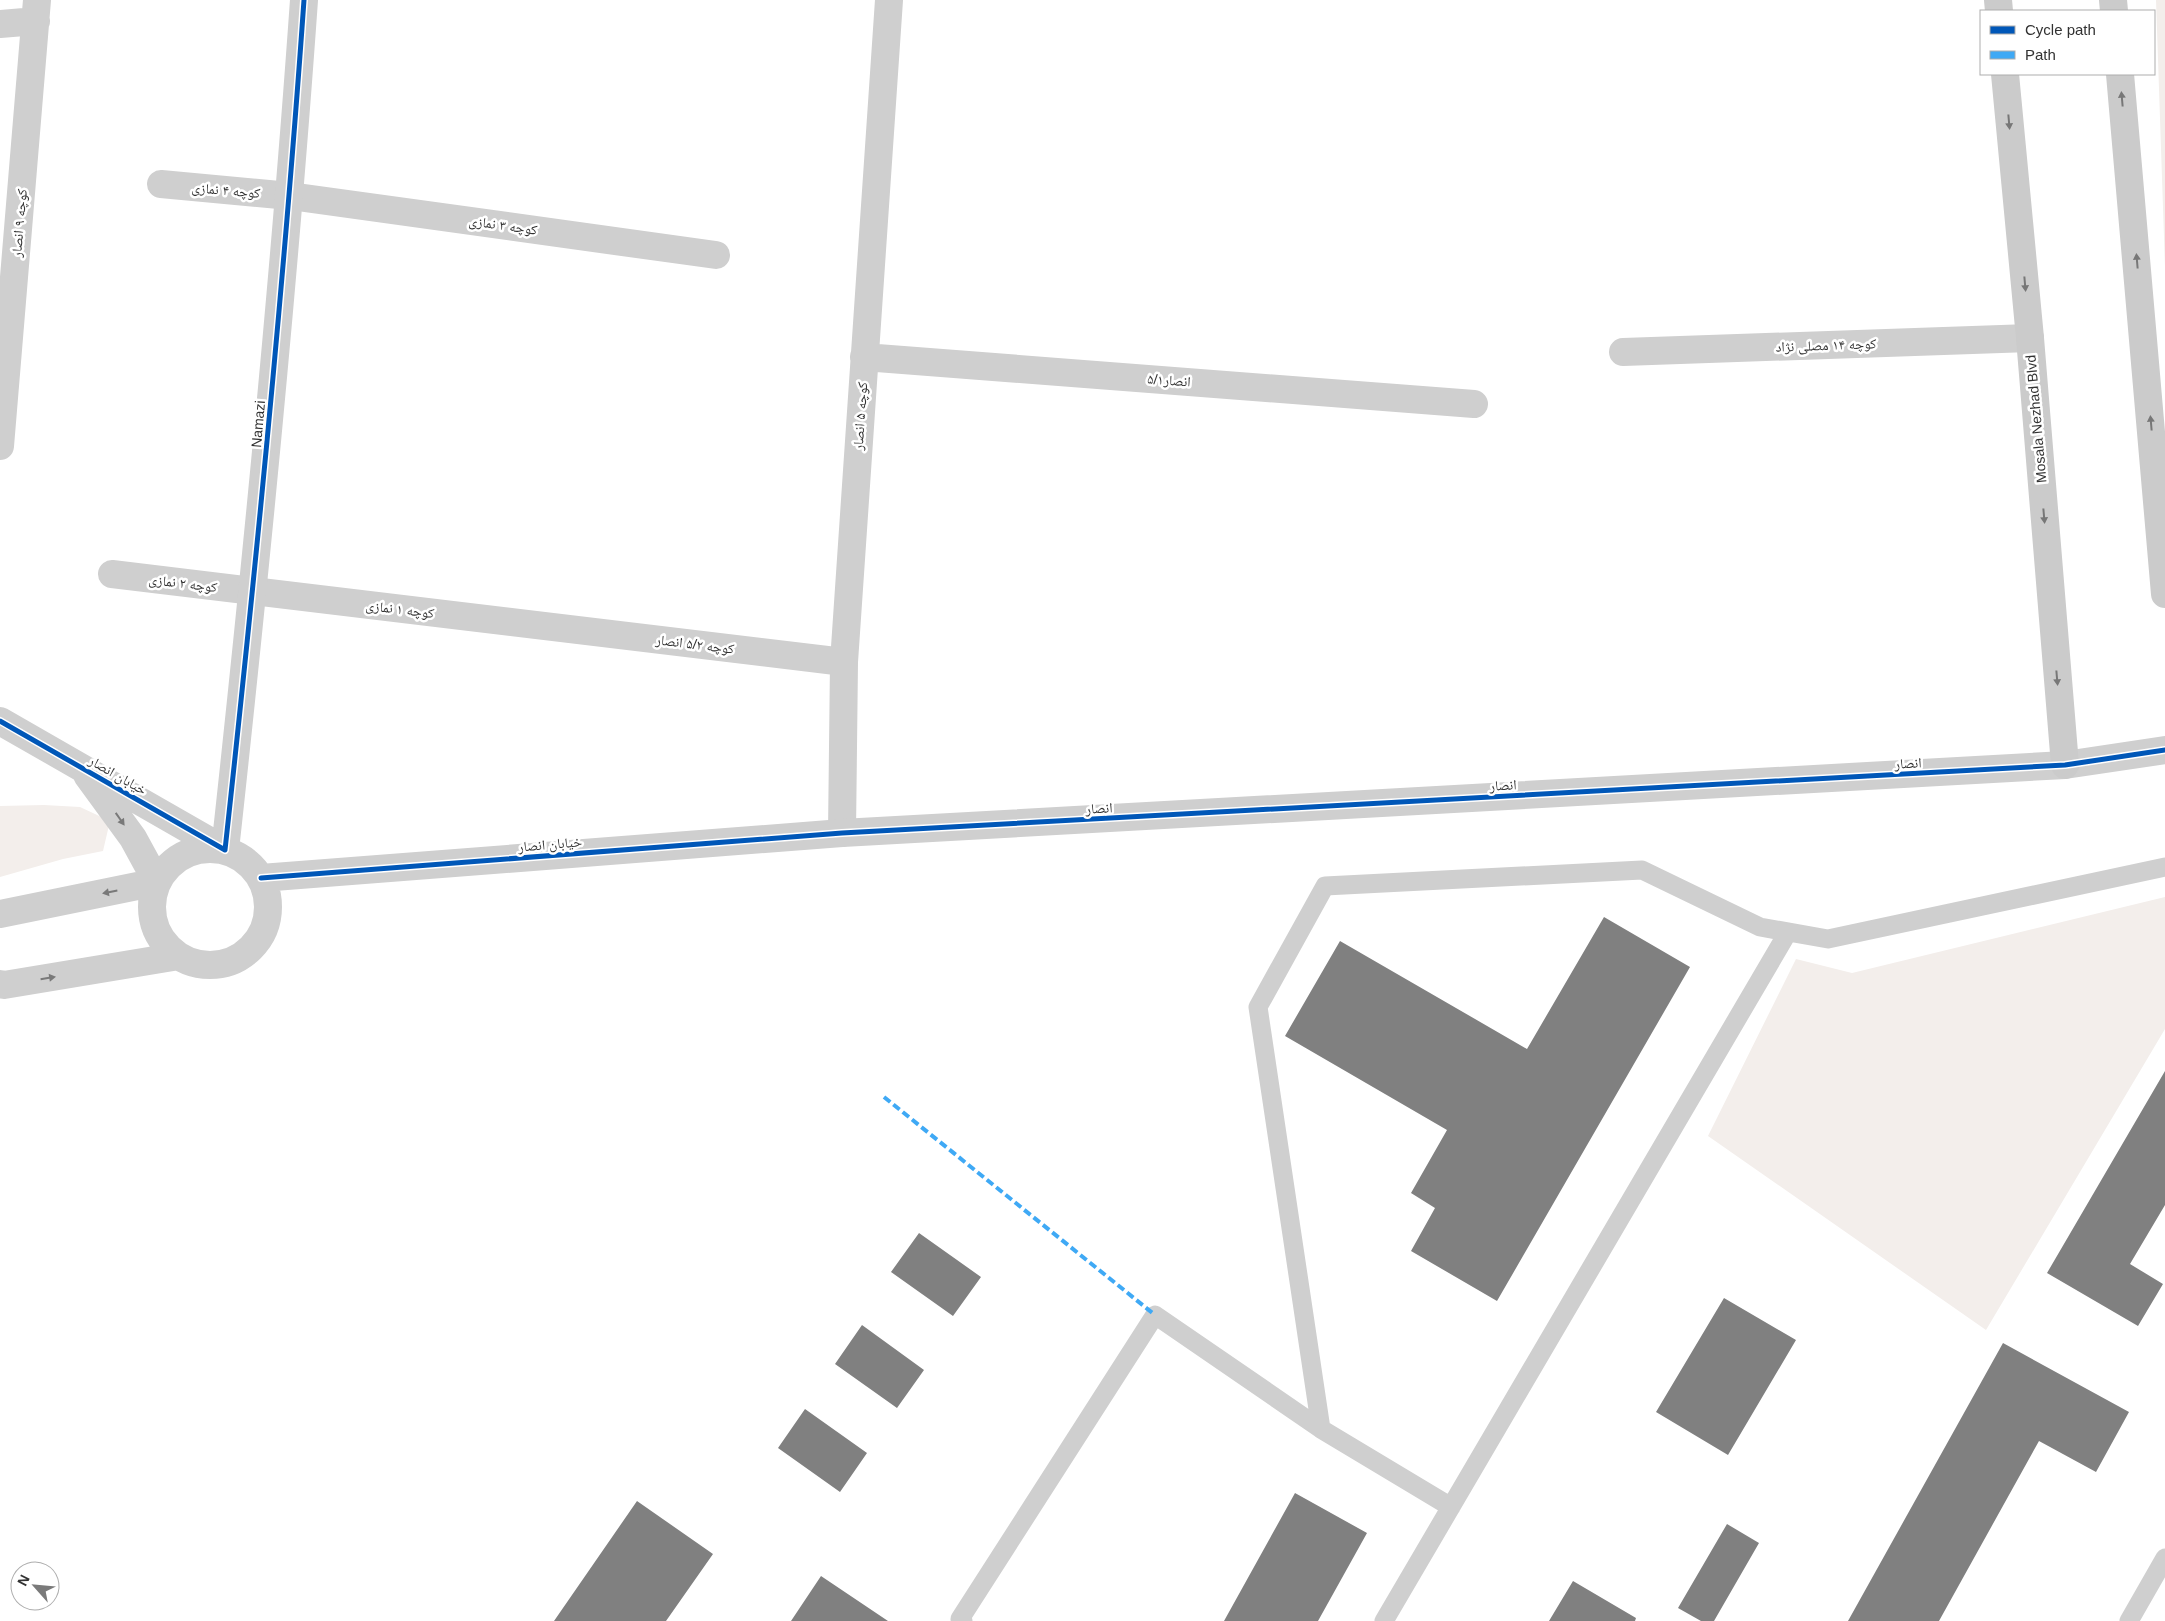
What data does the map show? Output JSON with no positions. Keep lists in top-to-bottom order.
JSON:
{
  "streets": {
    "main road": ["Mosala Nezhad Blvd"],
    "street": [
      "کوچه ۴ نمازی",
      "کوچه ۹ انصار",
      "کوچه ۳ نمازی",
      "کوچه ۱۴ مصلی نژاد",
      "انصار۵/۱",
      "کوچه ۵ انصار",
      "Namazi",
      "کوچه ۲ نمازی",
      "کوچه ۱ نمازی",
      "کوچه ۵/۲ انصار",
      "انصار",
      "خیابان انصار"
    ]
  },
  "crossings": [
    ["کوچه ۴ نمازی", "کوچه ۳ نمازی"],
    ["کوچه ۴ نمازی", "Namazi"],
    ["کوچه ۳ نمازی", "Namazi"],
    ["کوچه ۱۴ مصلی نژاد", "Mosala Nezhad Blvd"],
    ["انصار۵/۱", "کوچه ۵ انصار"],
    ["کوچه ۵ انصار", "کوچه ۵/۲ انصار"],
    ["کوچه ۵ انصار", "انصار"],
    ["کوچه ۵ انصار", "خیابان انصار"],
    ["Mosala Nezhad Blvd", "انصار"],
    ["Namazi", "کوچه ۲ نمازی"],
    ["Namazi", "کوچه ۱ نمازی"],
    ["Namazi", "خیابان انصار"],
    ["کوچه ۲ نمازی", "کوچه ۱ نمازی"],
    ["کوچه ۱ نمازی", "کوچه ۵/۲ انصار"],
    ["انصار", "خیابان انصار"]
  ],
  "legend": ["Cycle path", "Path"],
  "north": "top left"
}
